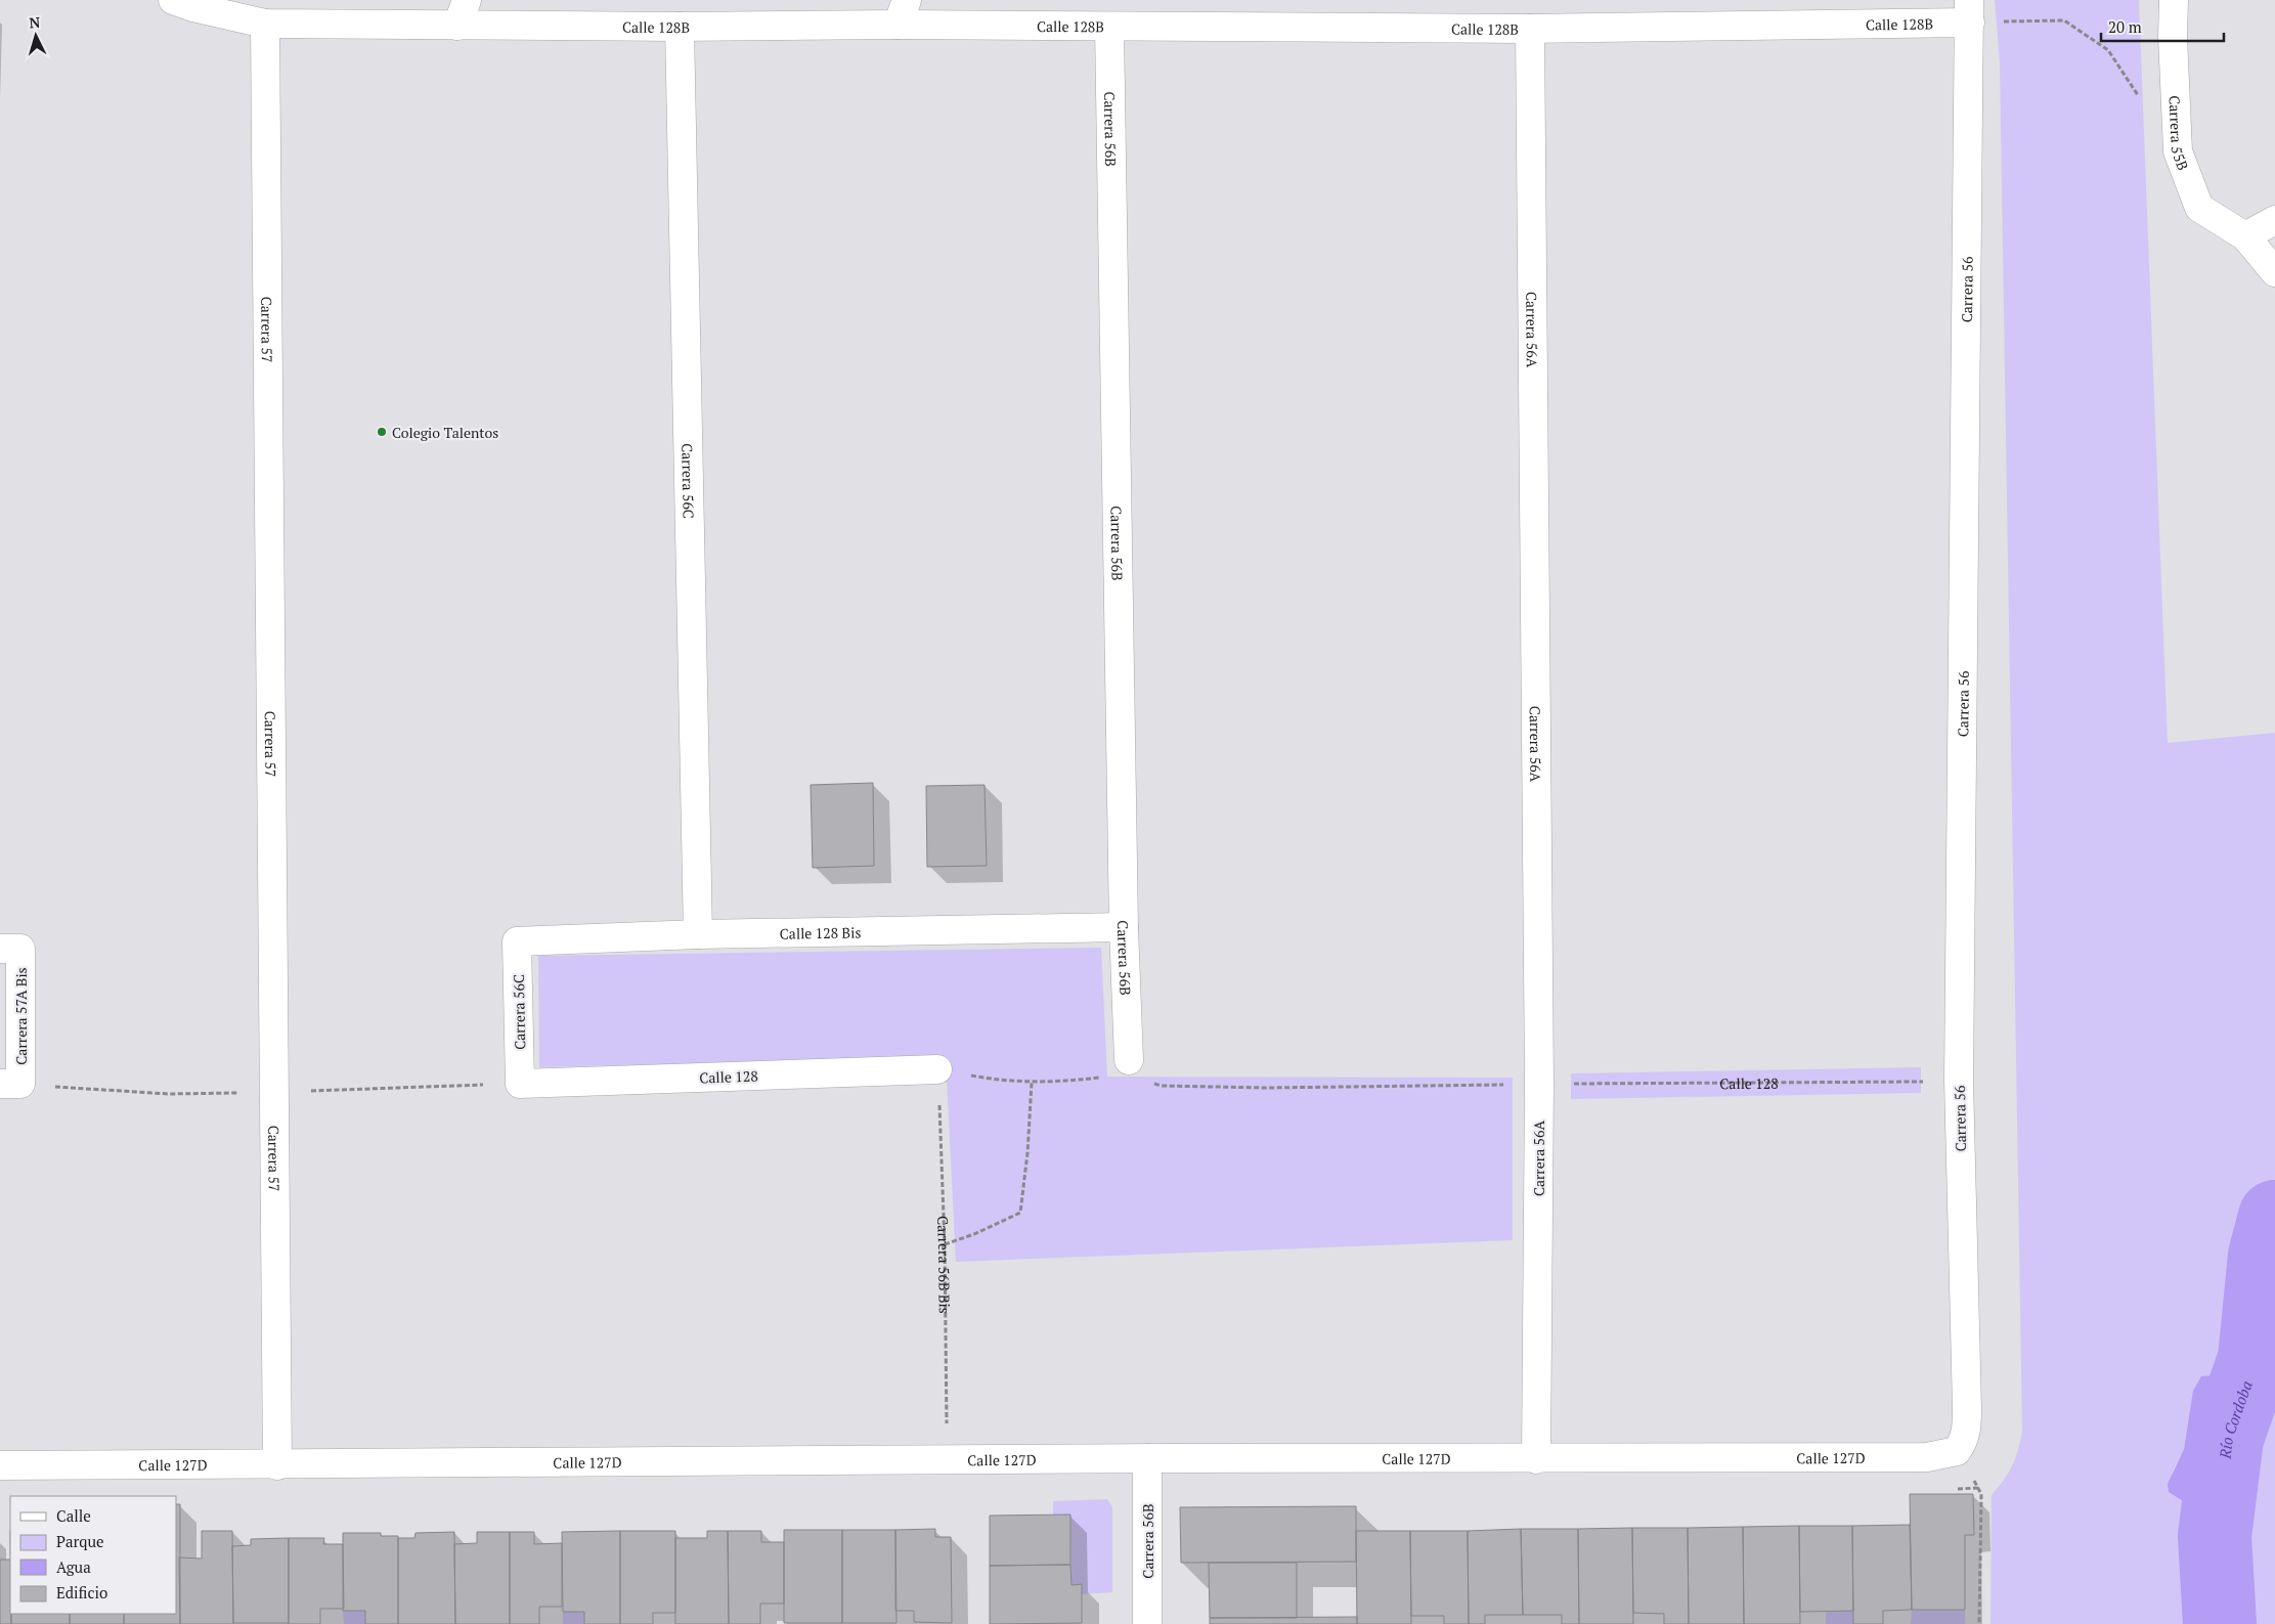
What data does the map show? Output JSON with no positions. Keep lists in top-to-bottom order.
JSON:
{
  "streets": {
    "street": [
      "Calle 128B",
      "Carrera 56B",
      "Carrera 55B",
      "Carrera 56",
      "Carrera 57",
      "Carrera 56A",
      "Carrera 56C",
      "Calle 128 Bis",
      "Carrera 57A Bis",
      "Calle 128",
      "Calle 127D"
    ],
    "path": ["Carrera 56B Bis"]
  },
  "crossings": [
    ["Calle 128B", "Carrera 56B"],
    ["Calle 128B", "Carrera 56"],
    ["Calle 128B", "Carrera 57"],
    ["Calle 128B", "Carrera 56A"],
    ["Calle 128B", "Carrera 56C"],
    ["Carrera 56B", "Calle 128 Bis"],
    ["Carrera 56B", "Calle 128"],
    ["Carrera 56B", "Calle 127D"],
    ["Carrera 56", "Calle 128"],
    ["Carrera 56", "Calle 127D"],
    ["Carrera 57", "Calle 127D"],
    ["Carrera 56A", "Calle 128"],
    ["Carrera 56A", "Calle 127D"],
    ["Carrera 56C", "Calle 128 Bis"],
    ["Carrera 56C", "Calle 128"],
    ["Calle 128", "Carrera 56B Bis"],
    ["Carrera 56B Bis", "Calle 127D"]
  ],
  "water": ["Río Cordoba"],
  "places": ["Colegio Talentos"],
  "legend": [
    "Calle",
    "Parque",
    "Agua",
    "Edificio"
  ],
  "scale_bar": "20 m",
  "north": "top"
}
